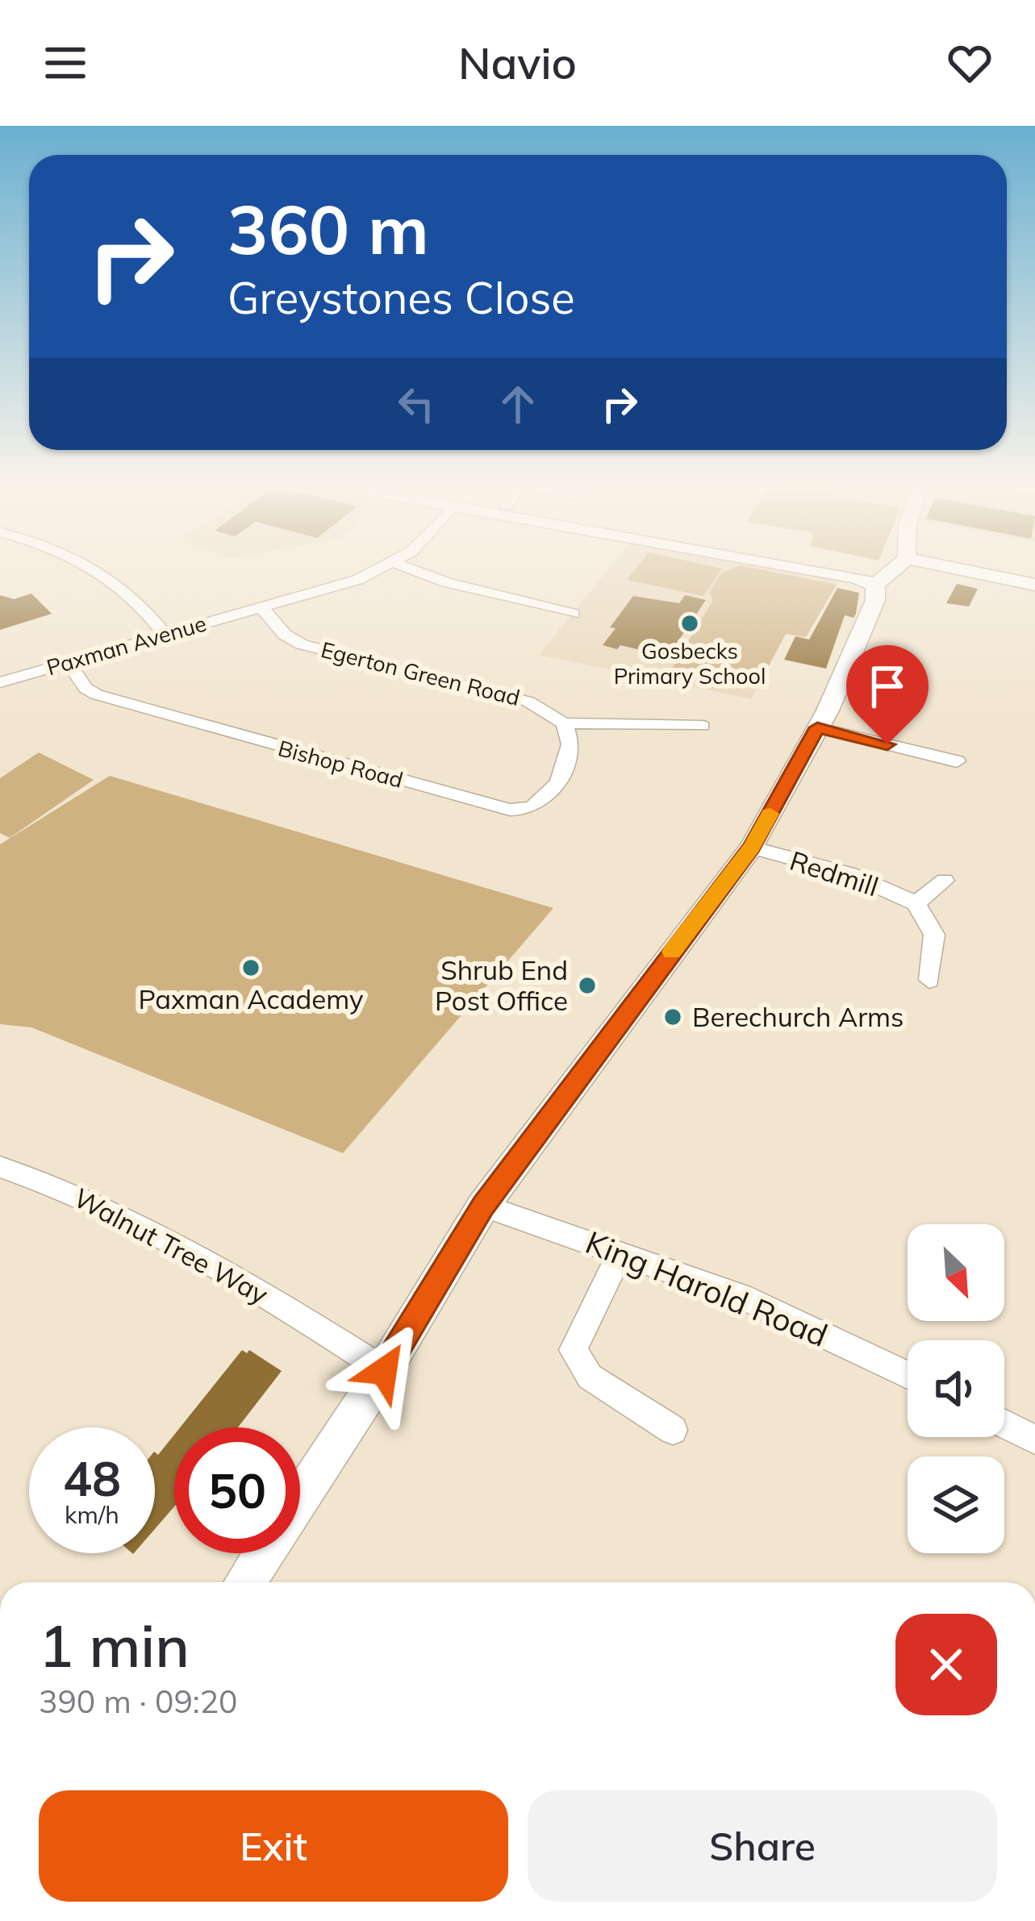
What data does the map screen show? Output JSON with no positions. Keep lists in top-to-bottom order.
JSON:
{
  "streets": {
    "street": [
      "Paxman Avenue",
      "Egerton Green Road",
      "Bishop Road",
      "Redmill",
      "Walnut Tree Way",
      "King Harold Road"
    ]
  },
  "crossings": [
    ["Paxman Avenue", "Egerton Green Road"],
    ["Paxman Avenue", "Bishop Road"],
    ["Egerton Green Road", "Bishop Road"]
  ],
  "places": [
    "Gosbecks Primary School",
    "Paxman Academy",
    "Shrub End Post Office",
    "Berechurch Arms"
  ],
  "north": "bottom right",
  "page": {
    "header": "Navio",
    "turn": ["360 m", "Greystones Close"],
    "speed": "48 km/h",
    "limit": "50",
    "heading": ["1 min", "390 m · 09:20"],
    "buttons": ["Exit", "Share"]
  }
}
